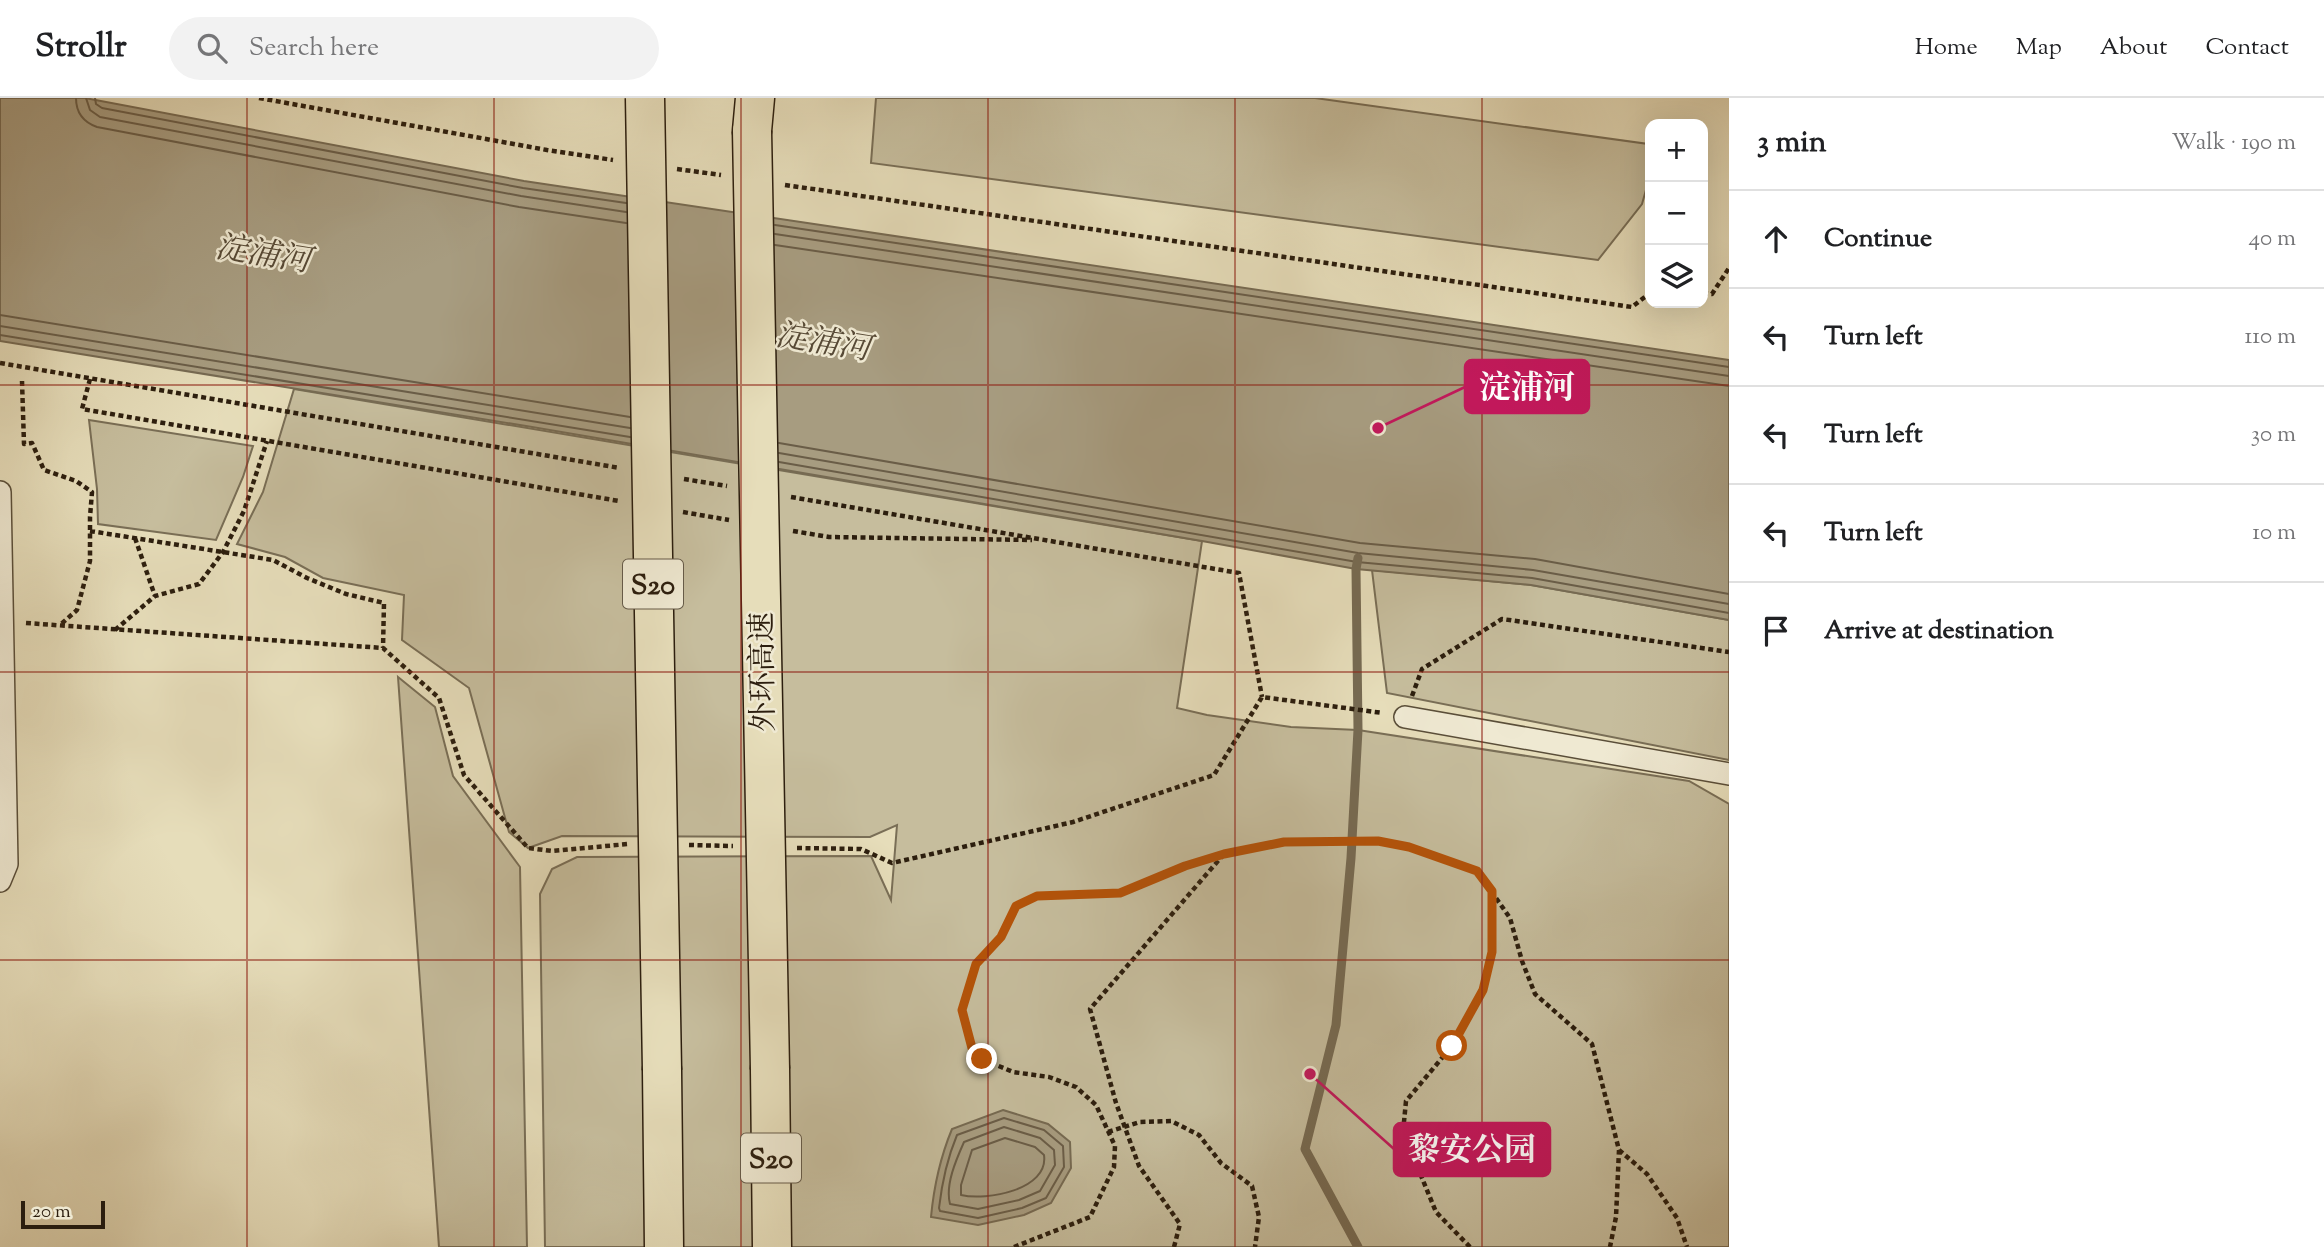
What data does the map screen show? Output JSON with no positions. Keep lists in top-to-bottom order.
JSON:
{
  "streets": {
    "highway": ["S20", "外环高速"]
  },
  "water": ["淀浦河"],
  "places": ["淀浦河", "黎安公园"],
  "scale_bar": "20 m",
  "page": {
    "header": "Strollr",
    "search": "Search here",
    "nav": [
      "Home",
      "Map",
      "About",
      "Contact"
    ],
    "heading": ["3 min", "Walk · 190 m"],
    "map_buttons": ["+", "−"],
    "list": [
      ["Continue", "40 m"],
      ["Turn left", "110 m"],
      ["Turn left", "30 m"],
      ["Turn left", "10 m"],
      "Arrive at destination"
    ],
    "scale": "20 m"
  }
}
